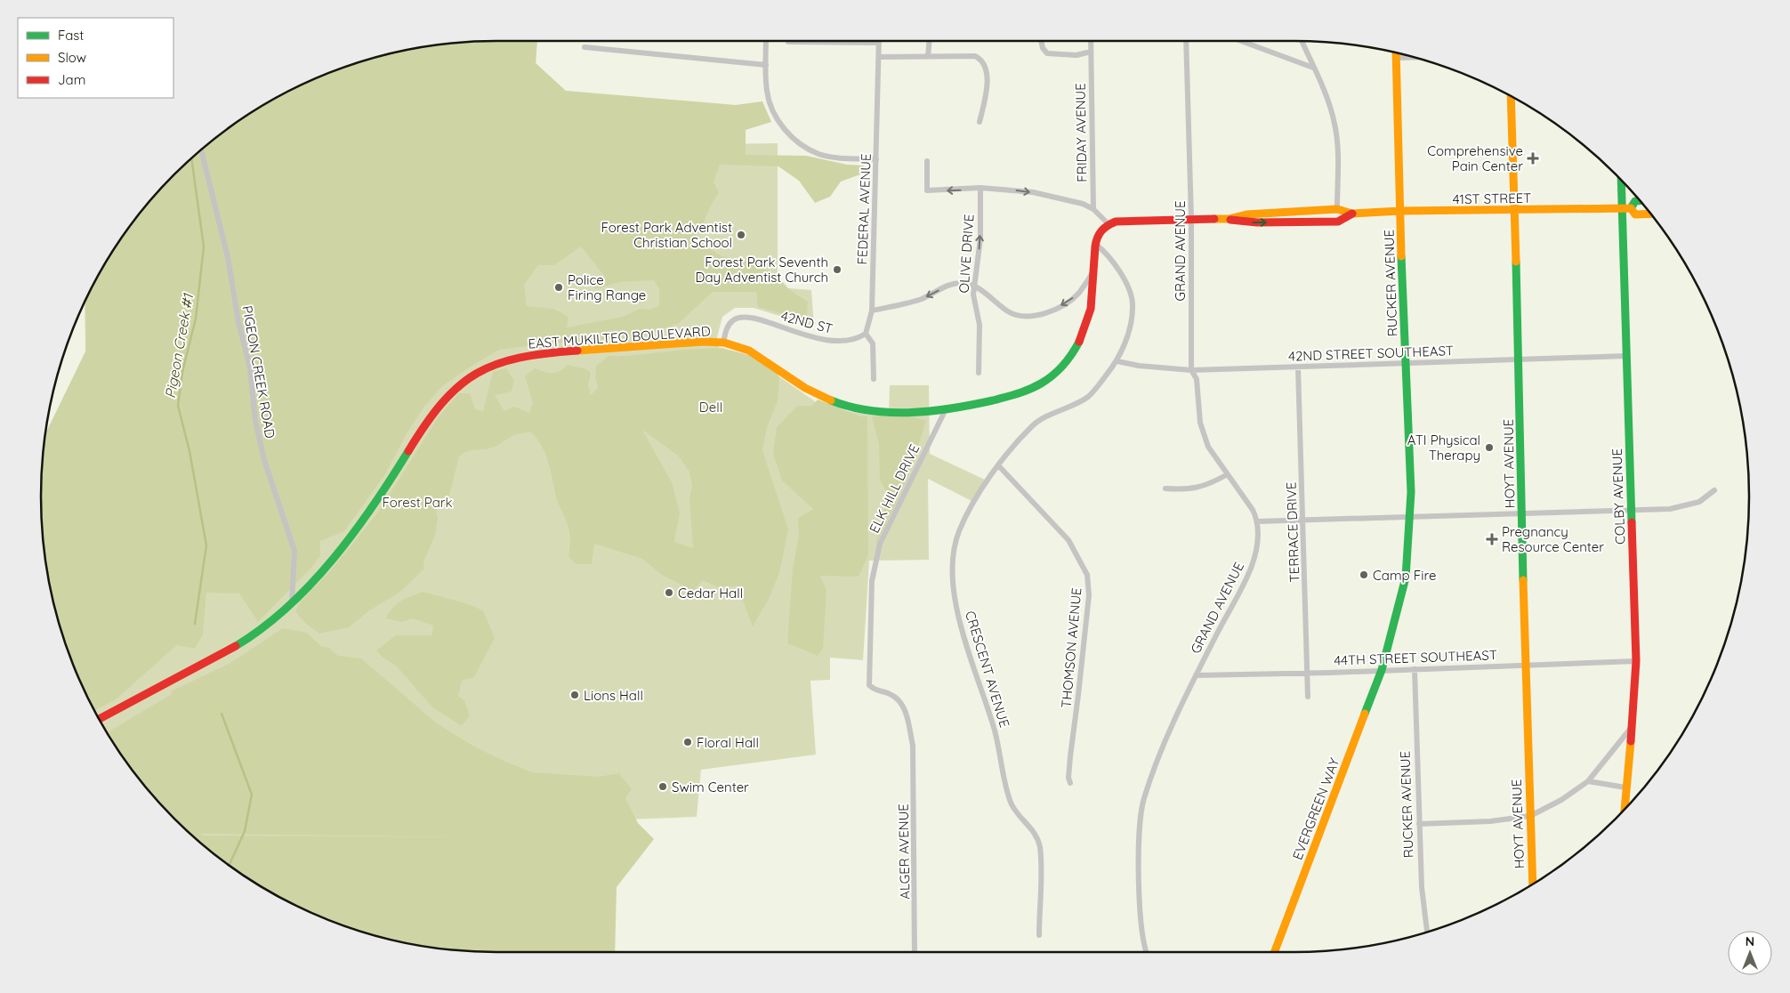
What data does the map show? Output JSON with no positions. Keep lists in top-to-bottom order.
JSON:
{
  "streets": {
    "main road": [
      "41ST STREET",
      "RUCKER AVENUE",
      "EAST MUKILTEO BOULEVARD",
      "HOYT AVENUE",
      "COLBY AVENUE",
      "EVERGREEN WAY"
    ],
    "street": [
      "FRIDAY AVENUE",
      "FEDERAL AVENUE",
      "GRAND AVENUE",
      "OLIVE DRIVE",
      "42ND ST",
      "42ND STREET SOUTHEAST",
      "PIGEON CREEK ROAD",
      "ELK HILL DRIVE",
      "TERRACE DRIVE",
      "THOMSON AVENUE",
      "44TH STREET SOUTHEAST",
      "CRESCENT AVENUE",
      "ALGER AVENUE"
    ]
  },
  "crossings": [
    ["41ST STREET", "GRAND AVENUE"],
    ["41ST STREET", "RUCKER AVENUE"],
    ["41ST STREET", "HOYT AVENUE"],
    ["41ST STREET", "COLBY AVENUE"],
    ["FEDERAL AVENUE", "42ND ST"],
    ["GRAND AVENUE", "42ND STREET SOUTHEAST"],
    ["GRAND AVENUE", "44TH STREET SOUTHEAST"],
    ["RUCKER AVENUE", "42ND STREET SOUTHEAST"],
    ["RUCKER AVENUE", "44TH STREET SOUTHEAST"],
    ["RUCKER AVENUE", "EVERGREEN WAY"],
    ["42ND ST", "EAST MUKILTEO BOULEVARD"],
    ["EAST MUKILTEO BOULEVARD", "PIGEON CREEK ROAD"],
    ["EAST MUKILTEO BOULEVARD", "ELK HILL DRIVE"],
    ["EAST MUKILTEO BOULEVARD", "CRESCENT AVENUE"],
    ["42ND STREET SOUTHEAST", "HOYT AVENUE"],
    ["42ND STREET SOUTHEAST", "COLBY AVENUE"],
    ["42ND STREET SOUTHEAST", "TERRACE DRIVE"],
    ["42ND STREET SOUTHEAST", "CRESCENT AVENUE"],
    ["HOYT AVENUE", "44TH STREET SOUTHEAST"],
    ["ELK HILL DRIVE", "ALGER AVENUE"],
    ["COLBY AVENUE", "44TH STREET SOUTHEAST"],
    ["TERRACE DRIVE", "44TH STREET SOUTHEAST"],
    ["THOMSON AVENUE", "CRESCENT AVENUE"],
    ["44TH STREET SOUTHEAST", "EVERGREEN WAY"]
  ],
  "one_way": ["OLIVE DRIVE"],
  "water": ["Pigeon Creek #1"],
  "parks": ["Dell", "Forest Park"],
  "places": {
    "health": ["Comprehensive Pain Center", "Pregnancy Resource Center"],
    "other": [
      "Forest Park Adventist Christian School",
      "Forest Park Seventh Day Adventist Church",
      "Police Firing Range",
      "ATI Physical Therapy",
      "Camp Fire",
      "Cedar Hall",
      "Lions Hall",
      "Floral Hall",
      "Swim Center"
    ]
  },
  "legend": ["Fast", "Slow", "Jam"],
  "north": "top"
}
